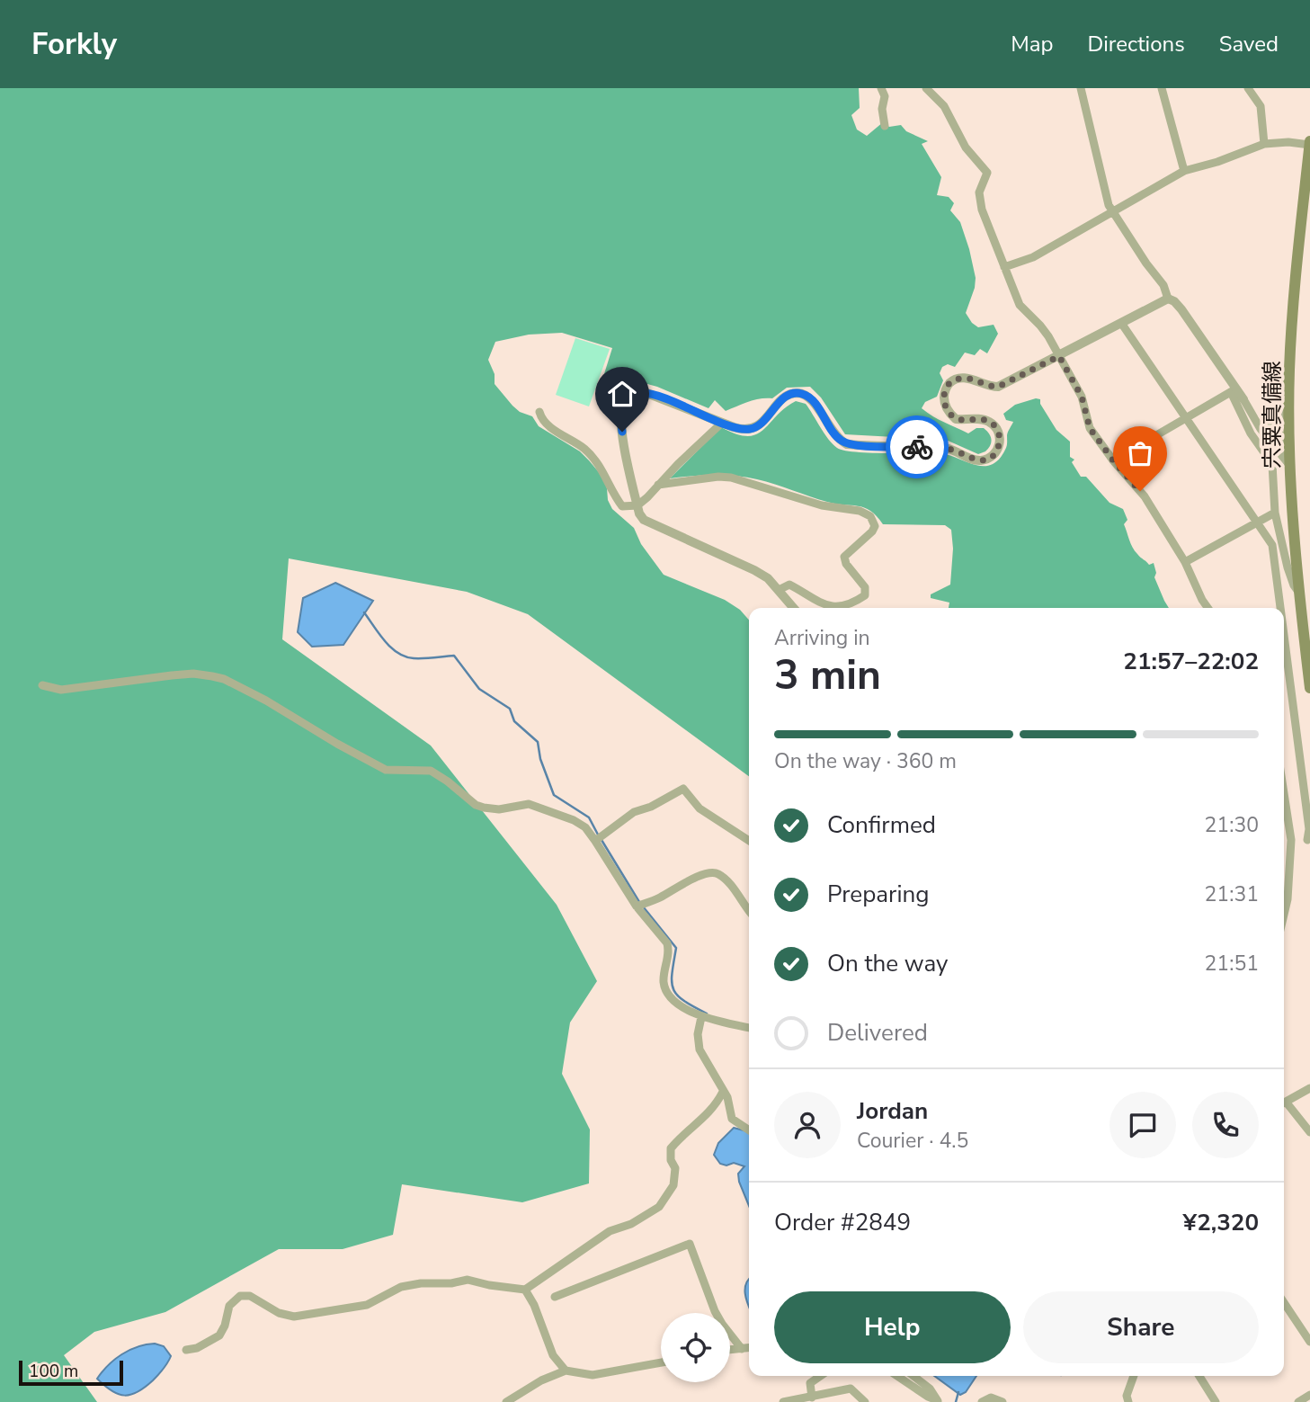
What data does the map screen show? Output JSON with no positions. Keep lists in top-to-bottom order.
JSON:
{
  "streets": {
    "main road": ["宍粟真備線"]
  },
  "scale_bar": "100 m",
  "page": {
    "header": "Forkly",
    "nav": ["Map", "Directions", "Saved"],
    "heading": ["3 min", "Arriving in", "21:57–22:02"],
    "panel": [
      "Jordan",
      "Courier · 4.5",
      "Order #2849",
      "¥2,320"
    ],
    "bar": "On the way · 360 m",
    "list": [
      ["Confirmed", "21:30"],
      ["Preparing", "21:31"],
      ["On the way", "21:51"],
      "Delivered"
    ],
    "buttons": ["Help", "Share"],
    "scale": "100 m"
  }
}
